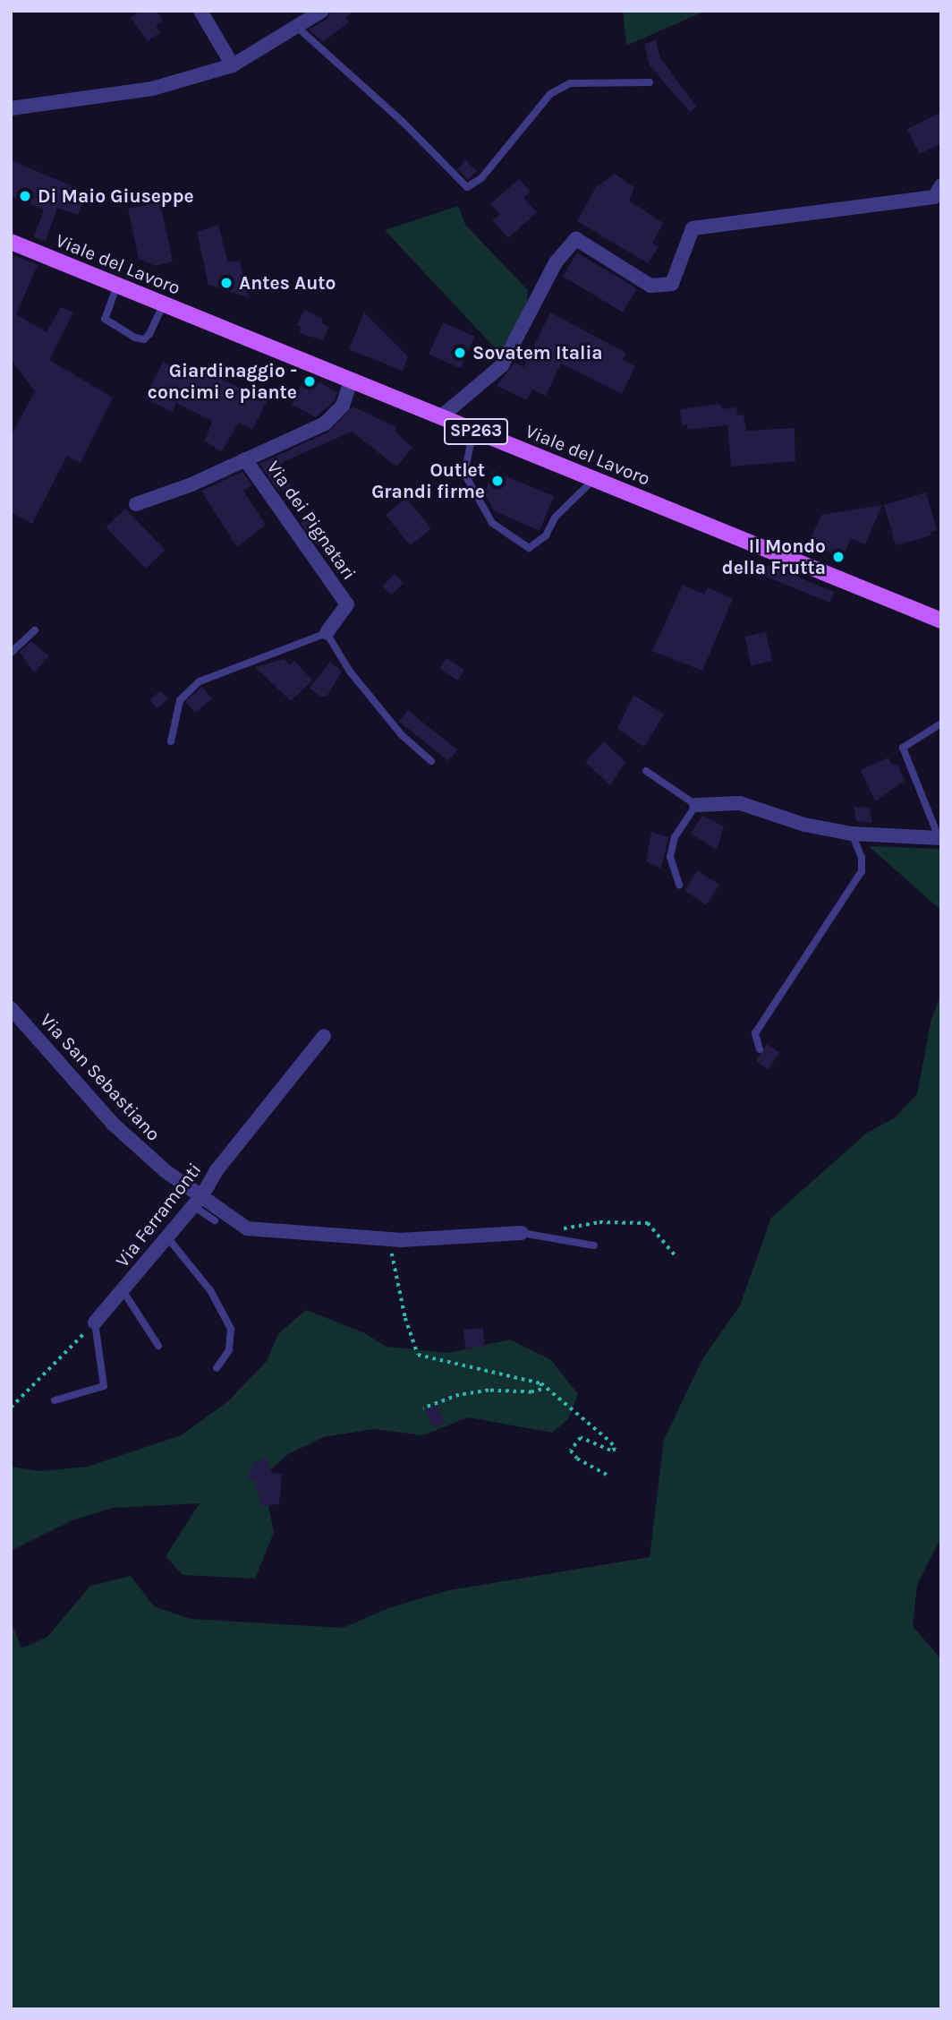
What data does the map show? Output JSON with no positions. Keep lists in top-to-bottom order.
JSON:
{
  "streets": {
    "main road": ["Viale del Lavoro", "SP263"],
    "street": ["Via dei Pignatari", "Via San Sebastiano", "Via Ferramonti"]
  },
  "crossings": [
    ["Viale del Lavoro", "Via dei Pignatari"],
    ["Via San Sebastiano", "Via Ferramonti"]
  ],
  "places": [
    "Di Maio Giuseppe",
    "Antes Auto",
    "Sovatem Italia",
    "Giardinaggio - concimi e piante",
    "Outlet Grandi firme",
    "Il Mondo della Frutta"
  ]
}
